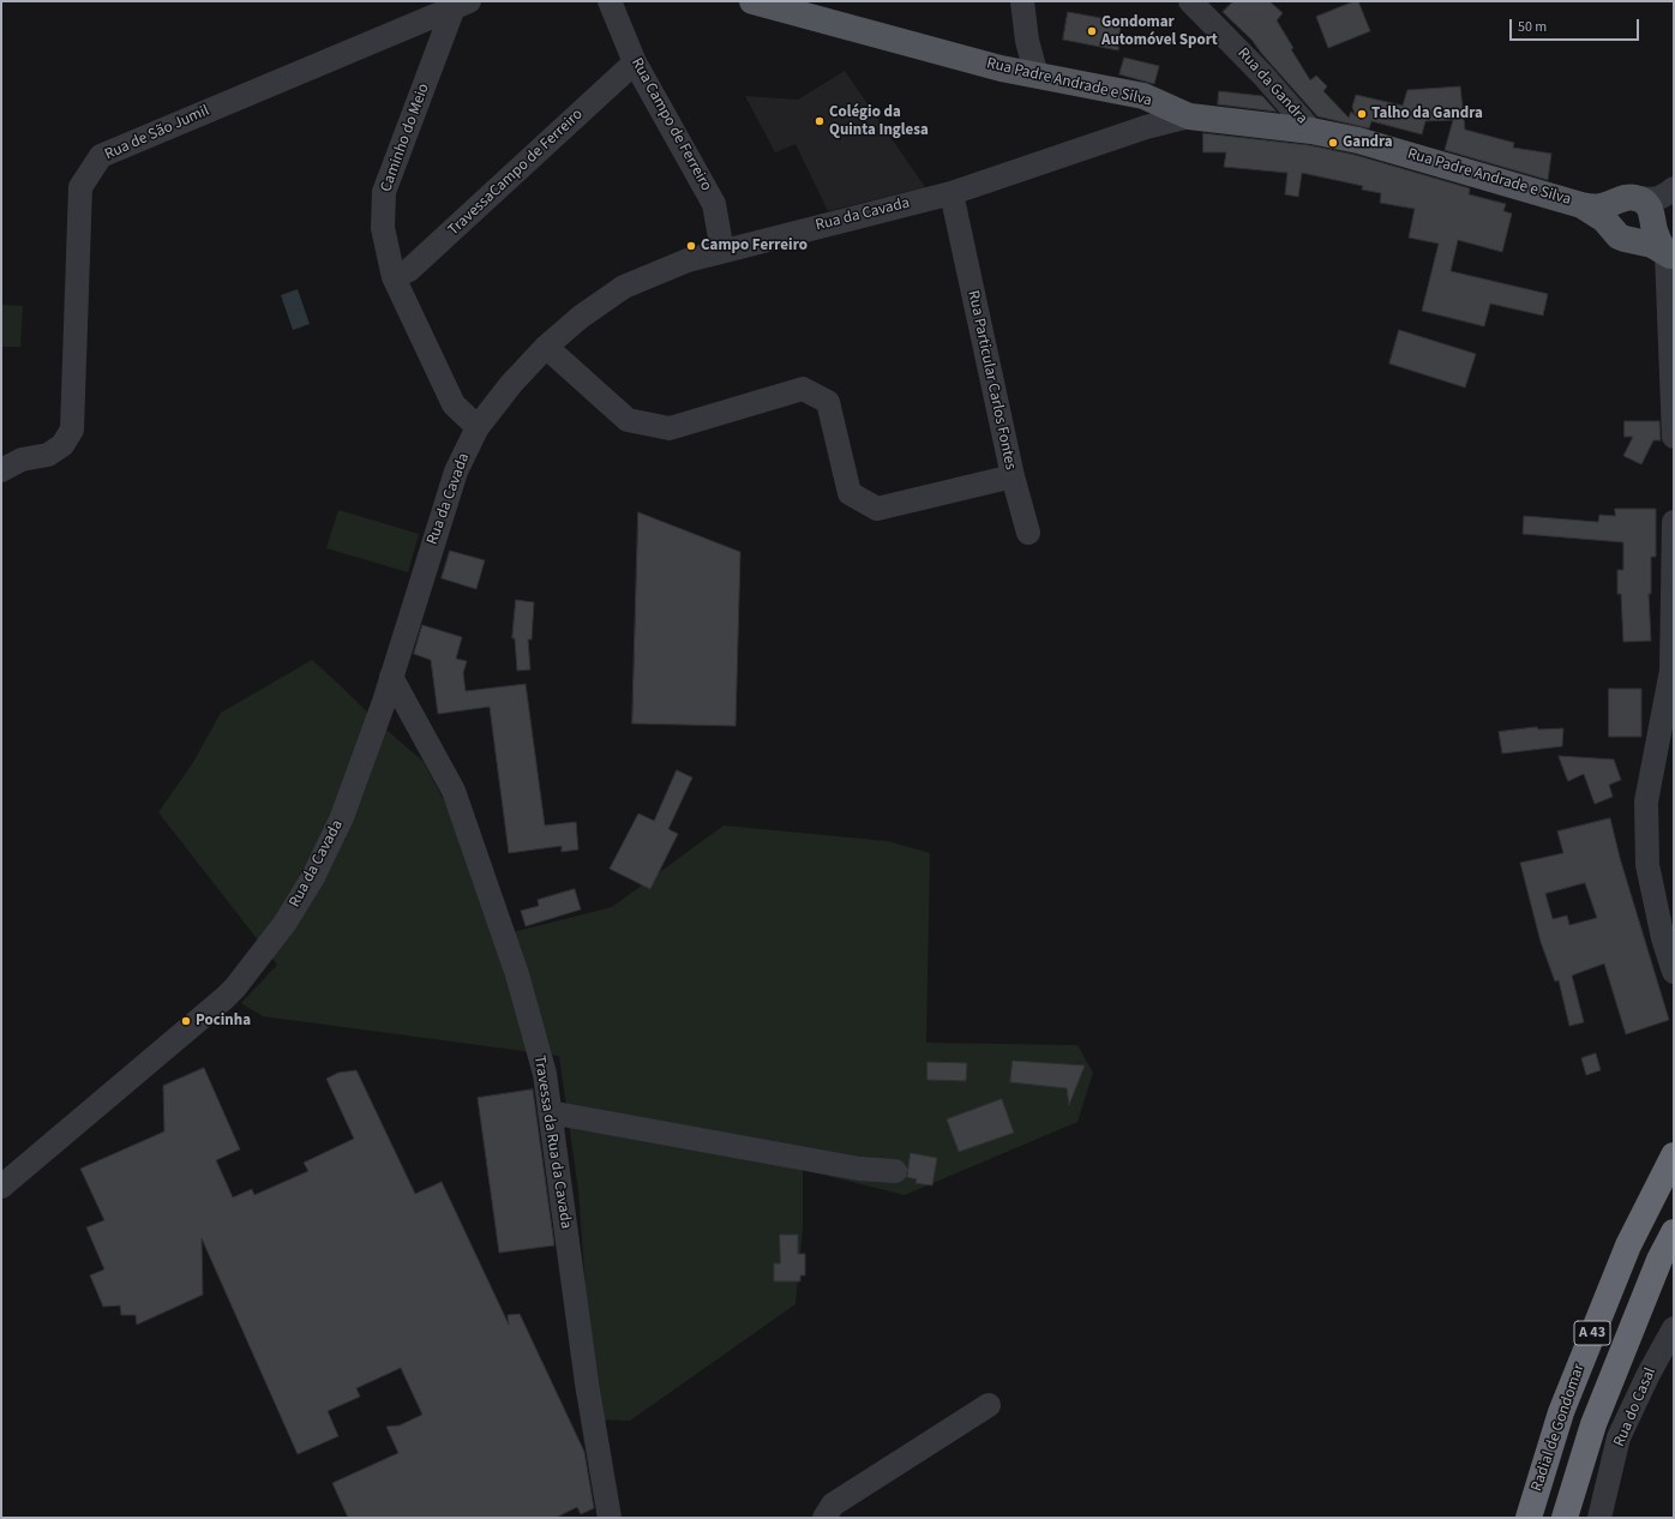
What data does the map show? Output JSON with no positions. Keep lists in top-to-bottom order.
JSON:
{
  "streets": {
    "highway": ["A 43", "Radial de Gondomar"],
    "main road": ["Rua Padre Andrade e Silva"],
    "street": [
      "Rua da Gandra",
      "Rua Campo de Ferreiro",
      "Rua de São Jumil",
      "Caminho do Meio",
      "TravessaCampo de Ferreiro",
      "Rua da Cavada",
      "Rua Particular Carlos Fontes",
      "Travessa da Rua da Cavada",
      "Rua do Casal"
    ]
  },
  "crossings": [
    ["Rua Padre Andrade e Silva", "Rua da Gandra"],
    ["Rua Padre Andrade e Silva", "Rua da Cavada"],
    ["Rua Campo de Ferreiro", "TravessaCampo de Ferreiro"],
    ["Rua Campo de Ferreiro", "Rua da Cavada"],
    ["Rua de São Jumil", "Caminho do Meio"],
    ["Caminho do Meio", "TravessaCampo de Ferreiro"],
    ["Caminho do Meio", "Rua da Cavada"],
    ["Rua da Cavada", "Rua Particular Carlos Fontes"],
    ["Rua da Cavada", "Travessa da Rua da Cavada"]
  ],
  "places": [
    "Gondomar Automóvel Sport",
    "Talho da Gandra",
    "Colégio da Quinta Inglesa",
    "Gandra",
    "Campo Ferreiro",
    "Pocinha"
  ],
  "scale_bar": "50 m"
}
